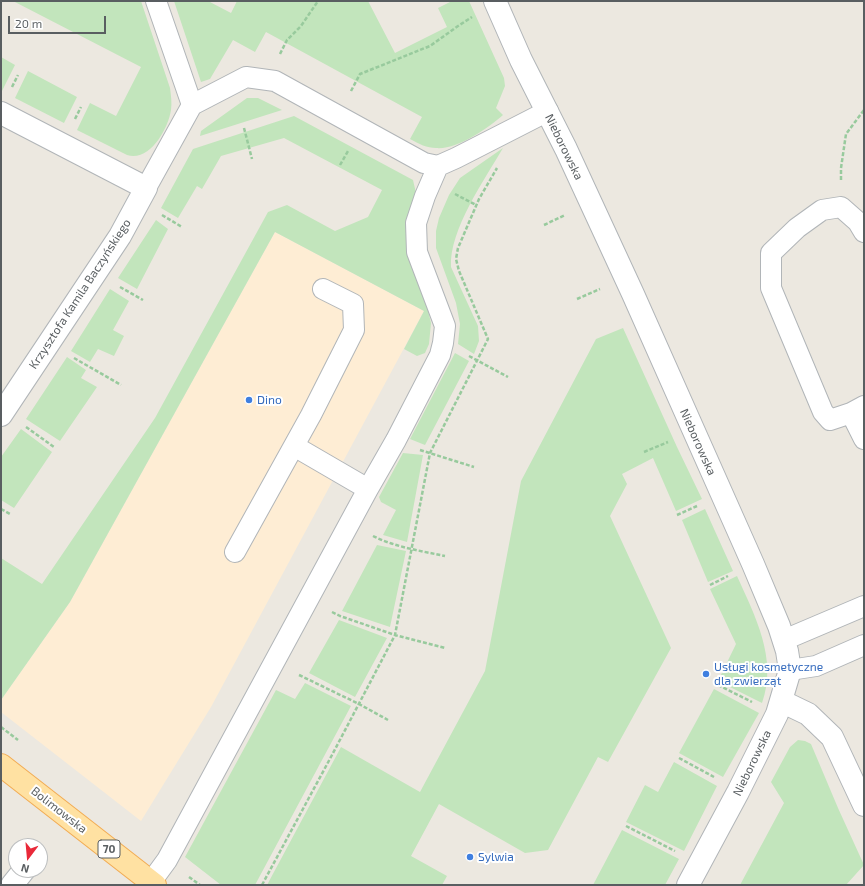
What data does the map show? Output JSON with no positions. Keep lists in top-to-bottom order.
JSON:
{
  "streets": {
    "main road": ["Bolimowska", "70"],
    "street": ["Nieborowska", "Krzysztofa Kamila Baczyńskiego"]
  },
  "places": ["Dino", "Usługi kosmetyczne dla zwierząt", "Sylwia"],
  "scale_bar": "20 m",
  "north": "bottom"
}
